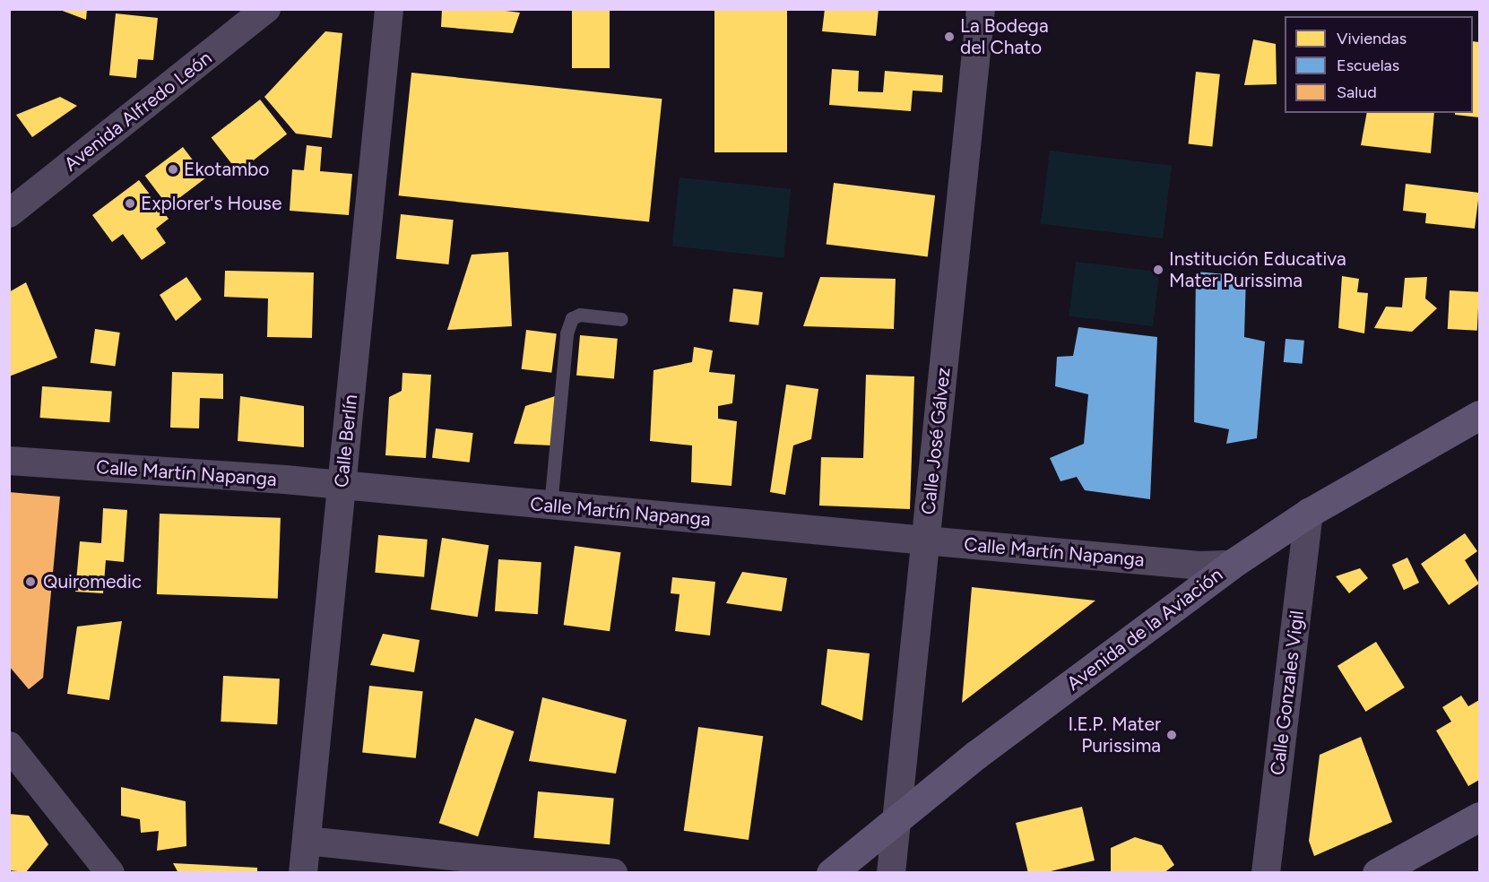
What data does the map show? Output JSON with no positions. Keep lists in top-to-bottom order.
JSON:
{
  "streets": {
    "main road": ["Avenida de la Aviación"],
    "street": [
      "Avenida Alfredo León",
      "Calle Berlín",
      "Calle José Gálvez",
      "Calle Martín Napanga",
      "Calle Gonzales Vigil"
    ]
  },
  "crossings": [
    ["Calle Berlín", "Calle Martín Napanga"],
    ["Calle José Gálvez", "Calle Martín Napanga"],
    ["Calle José Gálvez", "Avenida de la Aviación"],
    ["Calle Martín Napanga", "Avenida de la Aviación"],
    ["Avenida de la Aviación", "Calle Gonzales Vigil"]
  ],
  "places": [
    "La Bodega del Chato",
    "Ekotambo",
    "Explorer's House",
    "Institución Educativa Mater Purissima",
    "Quiromedic",
    "I.E.P. Mater Purissima"
  ],
  "legend": ["Viviendas", "Escuelas", "Salud"]
}
